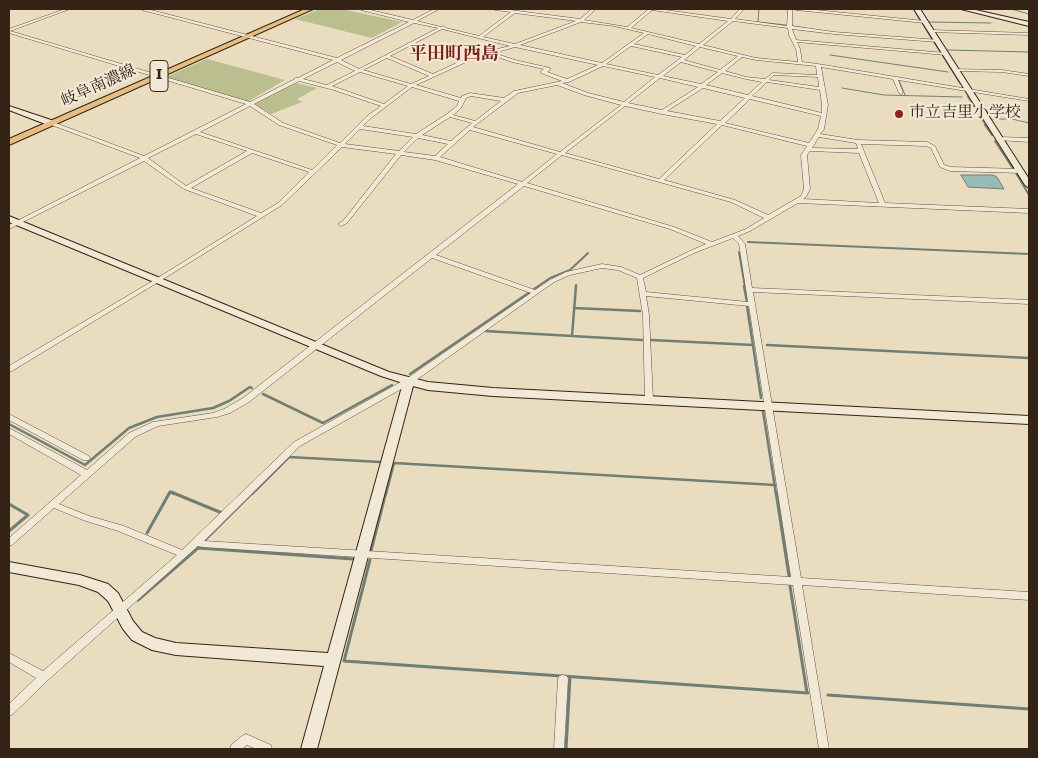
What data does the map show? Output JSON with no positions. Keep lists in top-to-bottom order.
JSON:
{
  "streets": {
    "main road": ["1", "岐阜南濃線"]
  },
  "districts": ["平田町西島"],
  "places": ["市立吉里小学校"]
}
